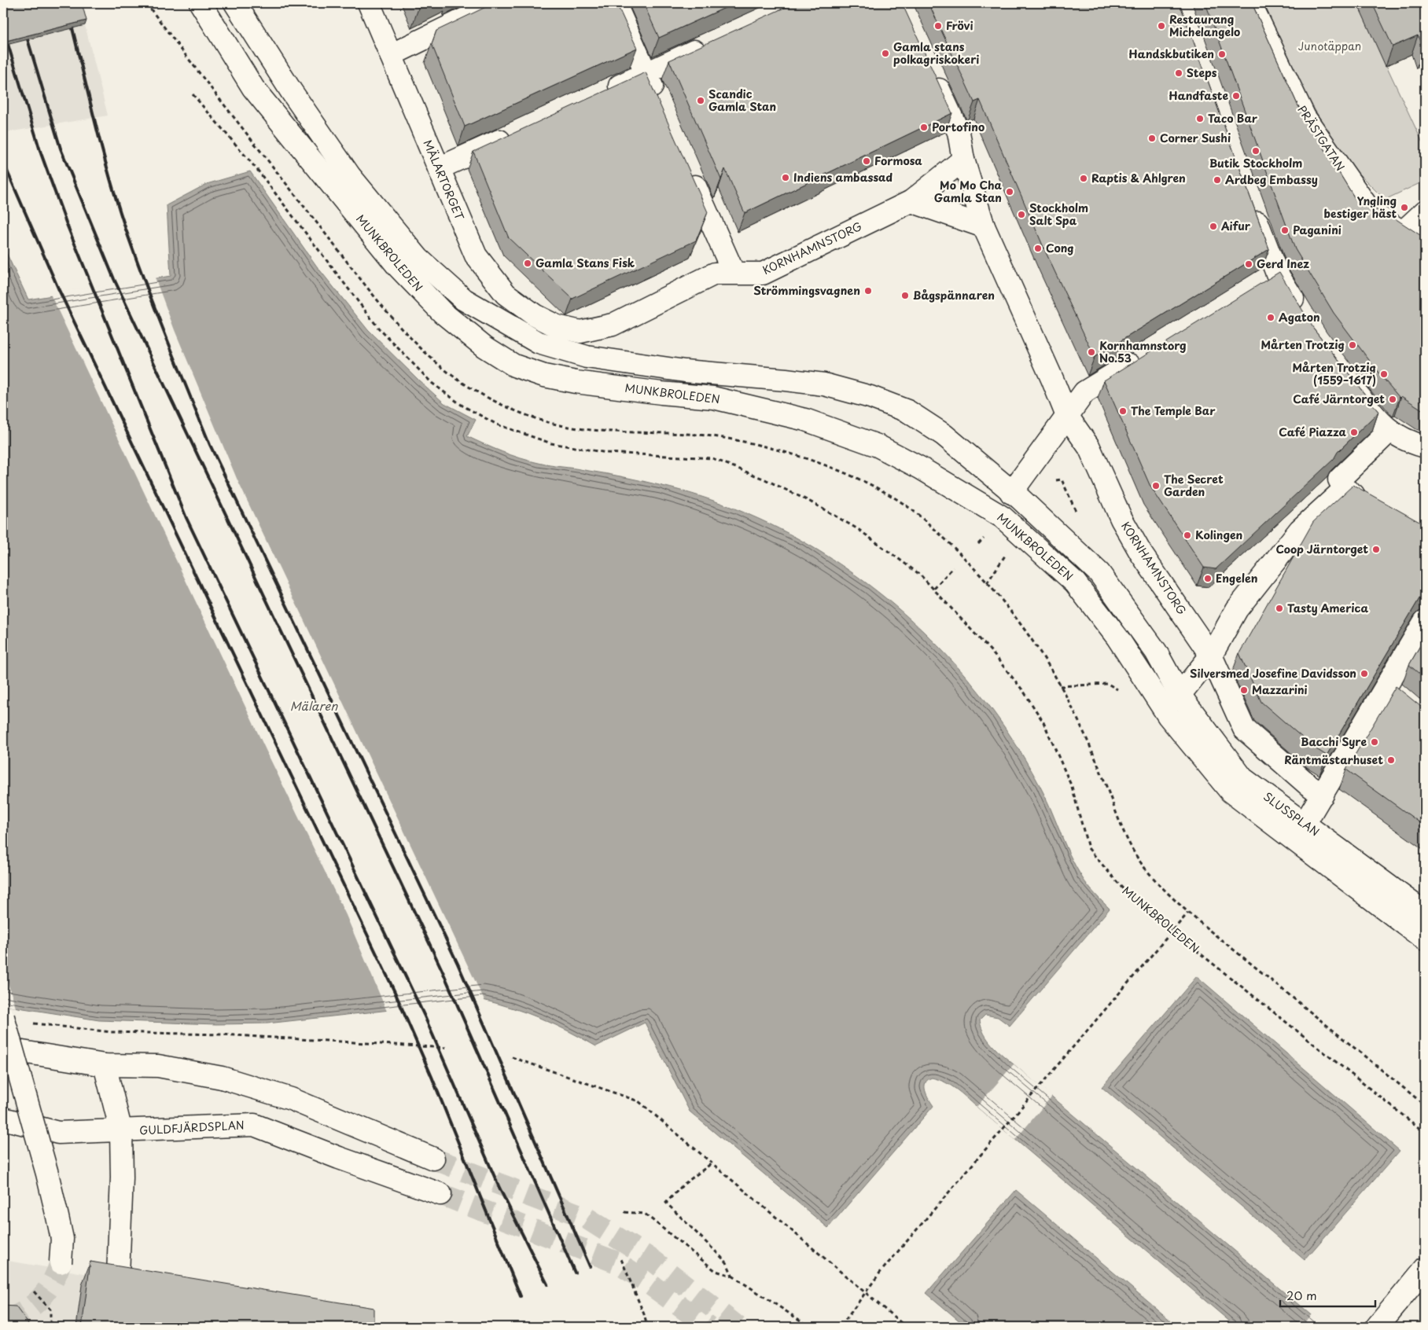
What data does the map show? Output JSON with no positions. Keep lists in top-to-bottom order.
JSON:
{
  "streets": {
    "main road": [
      "PRÄSTGATAN",
      "MÄLARTORGET",
      "KORNHAMNSTORG",
      "MUNKBROLEDEN",
      "SLUSSPLAN",
      "GULDFJÄRDSPLAN"
    ]
  },
  "crossings": [
    ["MÄLARTORGET", "KORNHAMNSTORG"],
    ["MUNKBROLEDEN", "SLUSSPLAN"]
  ],
  "water": ["Mälaren"],
  "parks": ["Junotäppan"],
  "places": [
    "Frövi",
    "Restaurang Michelangelo",
    "Gamla stans polkagriskokeri",
    "Handskbutiken",
    "Steps",
    "Handfaste",
    "Scandic Gamla Stan",
    "Taco Bar",
    "Portofino",
    "Corner Sushi",
    "Butik Stockholm",
    "Formosa",
    "Indiens ambassad",
    "Raptis & Ahlgren",
    "Ardbeg Embassy",
    "Mo Mo Cha Gamla Stan",
    "Yngling bestiger häst",
    "Stockholm Salt Spa",
    "Aifur",
    "Paganini",
    "Cong",
    "Gamla Stans Fisk",
    "Gerd Inez",
    "Strömmingsvagnen",
    "Bågspännaren",
    "Agaton",
    "Mårten Trotzig",
    "Kornhamnstorg No.53",
    "Mårten Trotzig (1559–1617)",
    "Café Järntorget",
    "The Temple Bar",
    "Café Piazza",
    "The Secret Garden",
    "Kolingen",
    "Coop Järntorget",
    "Engelen",
    "Tasty America",
    "Silversmed Josefine Davidsson",
    "Mazzarini",
    "Bacchi Syre",
    "Räntmästarhuset"
  ],
  "scale_bar": "20 m"
}
